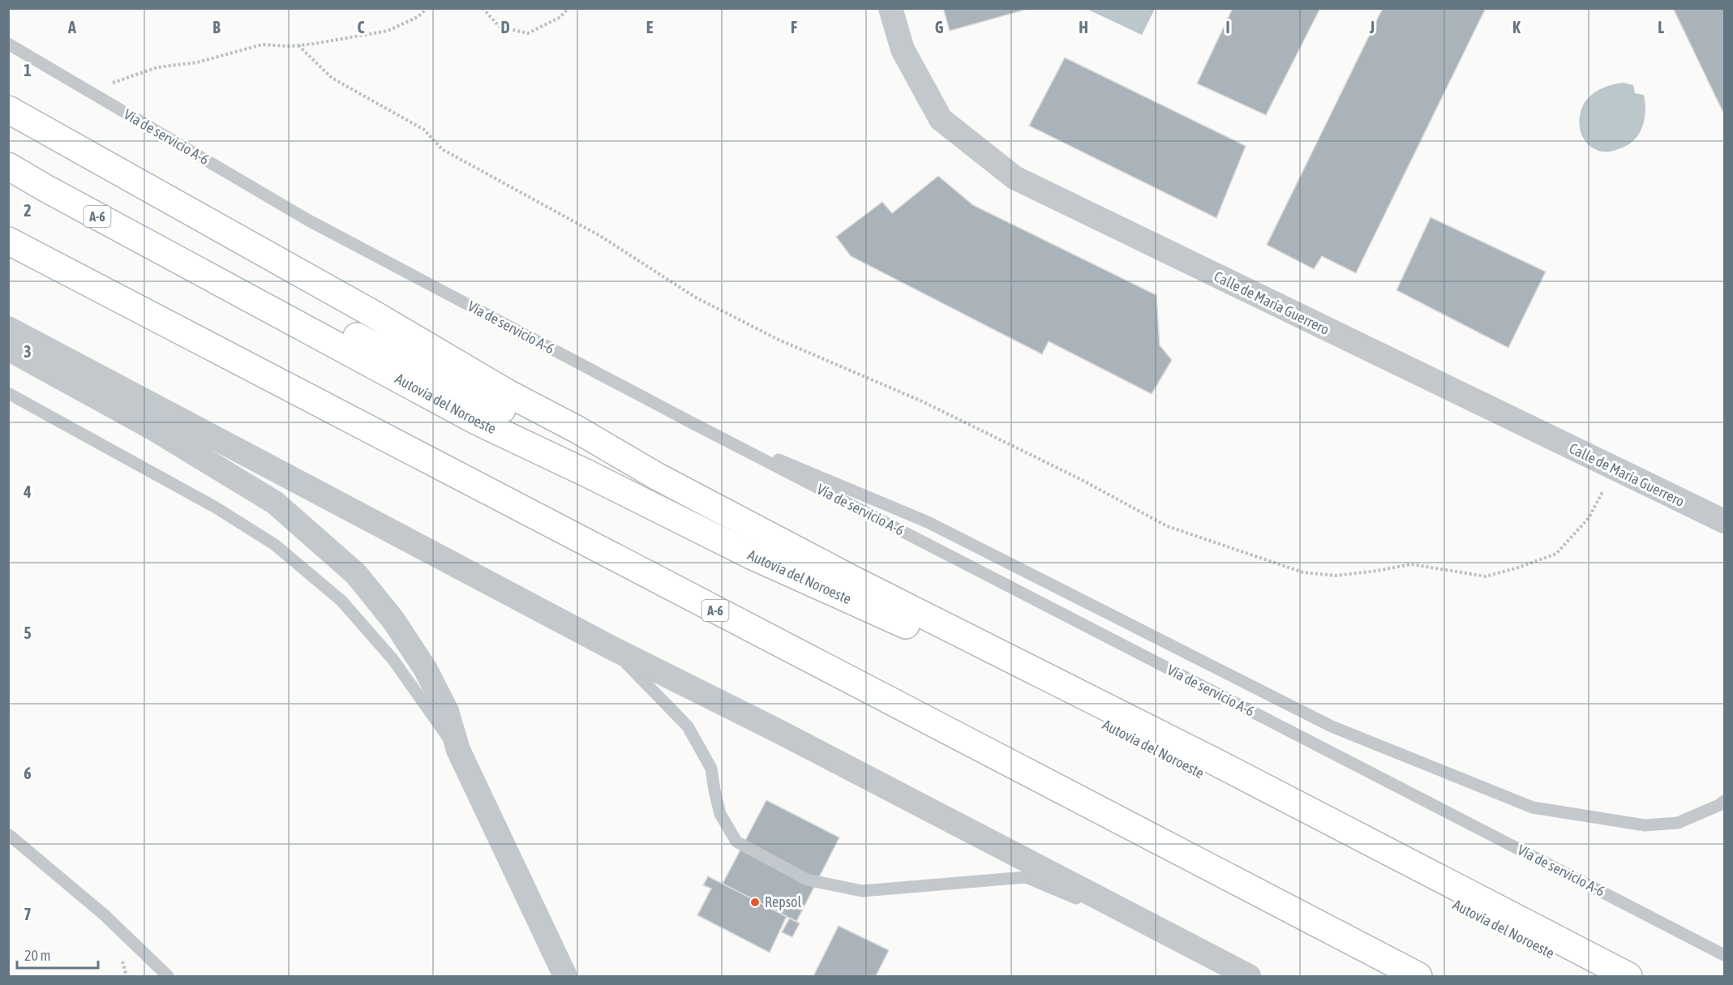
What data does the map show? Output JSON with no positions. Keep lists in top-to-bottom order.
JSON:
{
  "streets": {
    "highway": ["A-6", "Autovía del Noroeste"],
    "street": ["Calle de María Guerrero"],
    "lane": ["Vía de servicio A-6"]
  },
  "places": ["Repsol"],
  "scale_bar": "20 m",
  "grid": {
    "columns": [
      "A",
      "B",
      "C",
      "D",
      "E",
      "F",
      "G",
      "H",
      "I",
      "J",
      "K",
      "L"
    ],
    "rows": [
      "1",
      "2",
      "3",
      "4",
      "5",
      "6",
      "7"
    ]
  }
}
